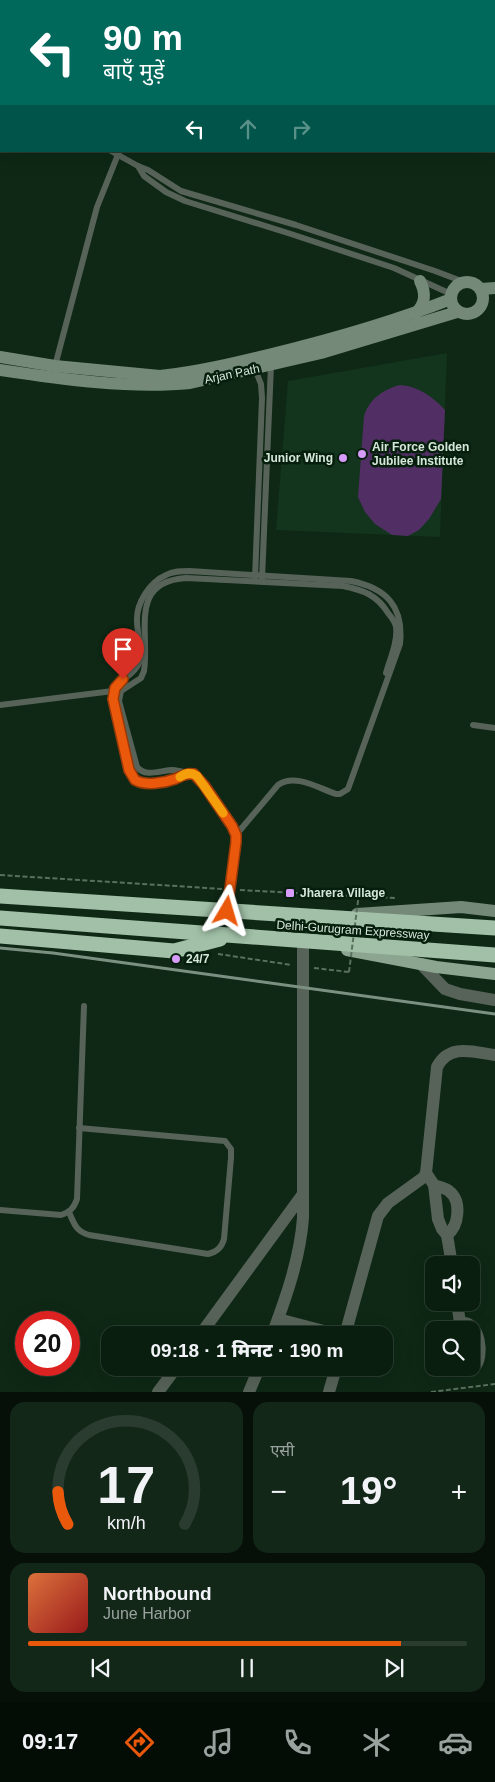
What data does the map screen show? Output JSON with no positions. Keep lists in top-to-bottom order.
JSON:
{
  "streets": {
    "highway": ["Delhi-Gurugram Expressway"],
    "main road": ["Arjan Path"]
  },
  "places": {
    "other": ["Air Force Golden Jubilee Institute", "Junior Wing", "24/7"],
    "transit": ["Jharera Village"]
  },
  "page": {
    "turn": ["90 m", "बाएँ मुड़ें"],
    "limit": "20",
    "trip": "09:18 · 1 मिनट · 190 m",
    "tile": "एसी",
    "heat": ["−", "19°", "+"],
    "song": ["Northbound", "June Harbor"],
    "tabs": "09:17",
    "gauge": ["17", "km/h"]
  }
}
